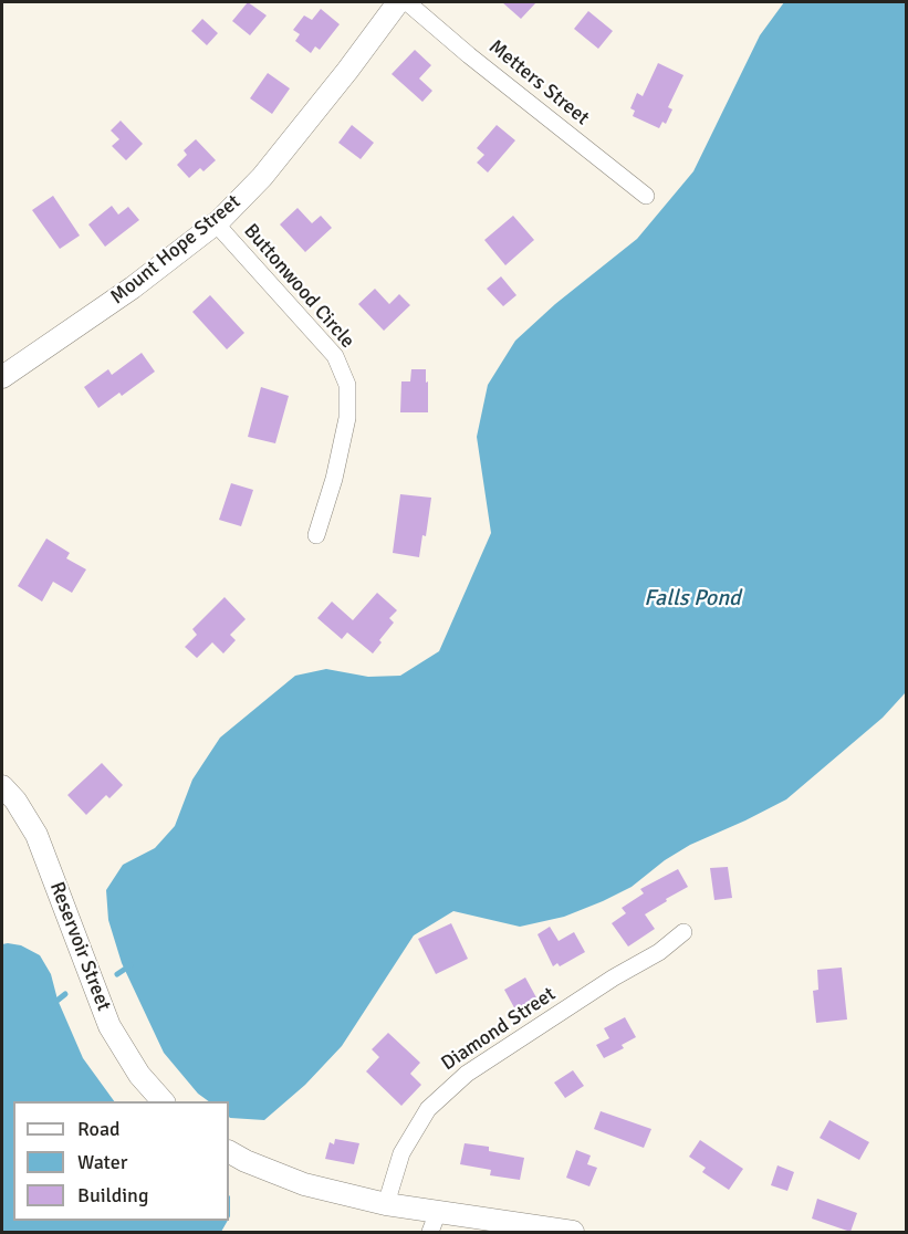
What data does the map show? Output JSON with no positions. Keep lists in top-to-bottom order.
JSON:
{
  "streets": {
    "street": [
      "Metters Street",
      "Mount Hope Street",
      "Buttonwood Circle",
      "Reservoir Street",
      "Diamond Street"
    ]
  },
  "crossings": [
    ["Mount Hope Street", "Buttonwood Circle"]
  ],
  "water": ["Falls Pond"],
  "legend": ["Road", "Water", "Building"]
}
